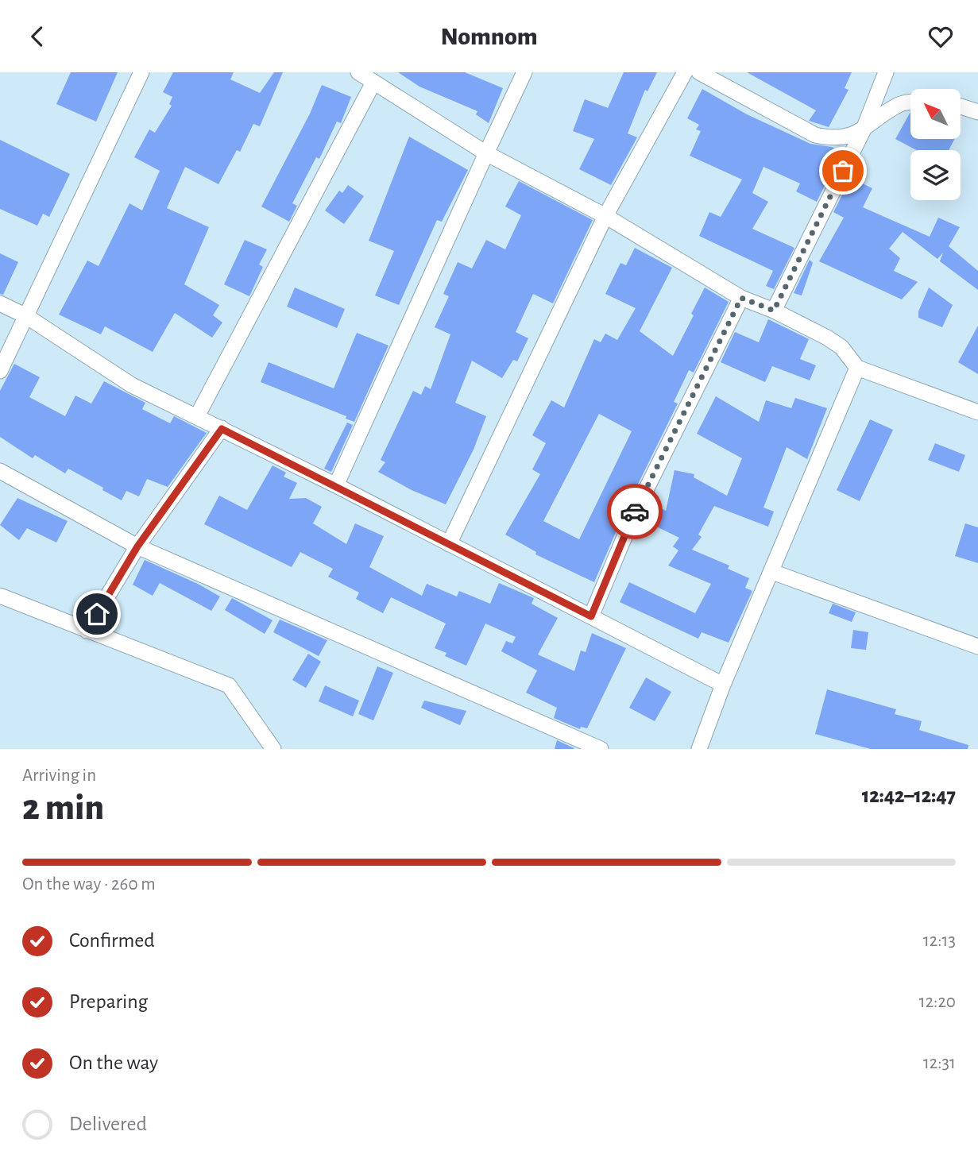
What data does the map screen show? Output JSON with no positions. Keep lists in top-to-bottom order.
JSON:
{
  "north": "top left",
  "page": {
    "header": "Nomnom",
    "heading": ["2 min", "Arriving in", "12:42–12:47"],
    "bar": "On the way · 260 m",
    "list": [
      ["Confirmed", "12:13"],
      ["Preparing", "12:20"],
      ["On the way", "12:31"],
      "Delivered"
    ]
  }
}
